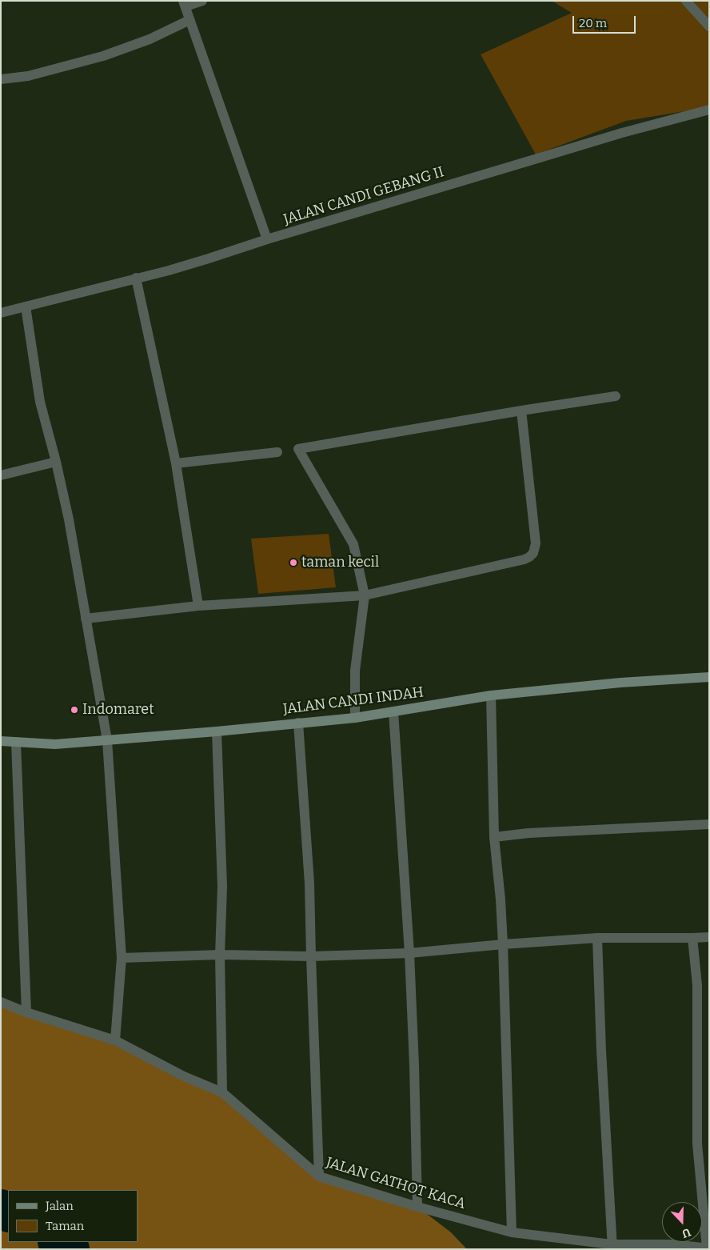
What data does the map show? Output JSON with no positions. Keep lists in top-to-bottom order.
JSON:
{
  "streets": {
    "street": ["JALAN CANDI GEBANG II", "JALAN CANDI INDAH", "JALAN GATHOT KACA"]
  },
  "places": ["taman kecil", "Indomaret"],
  "legend": ["Jalan", "Taman"],
  "scale_bar": "20 m",
  "north": "bottom"
}
